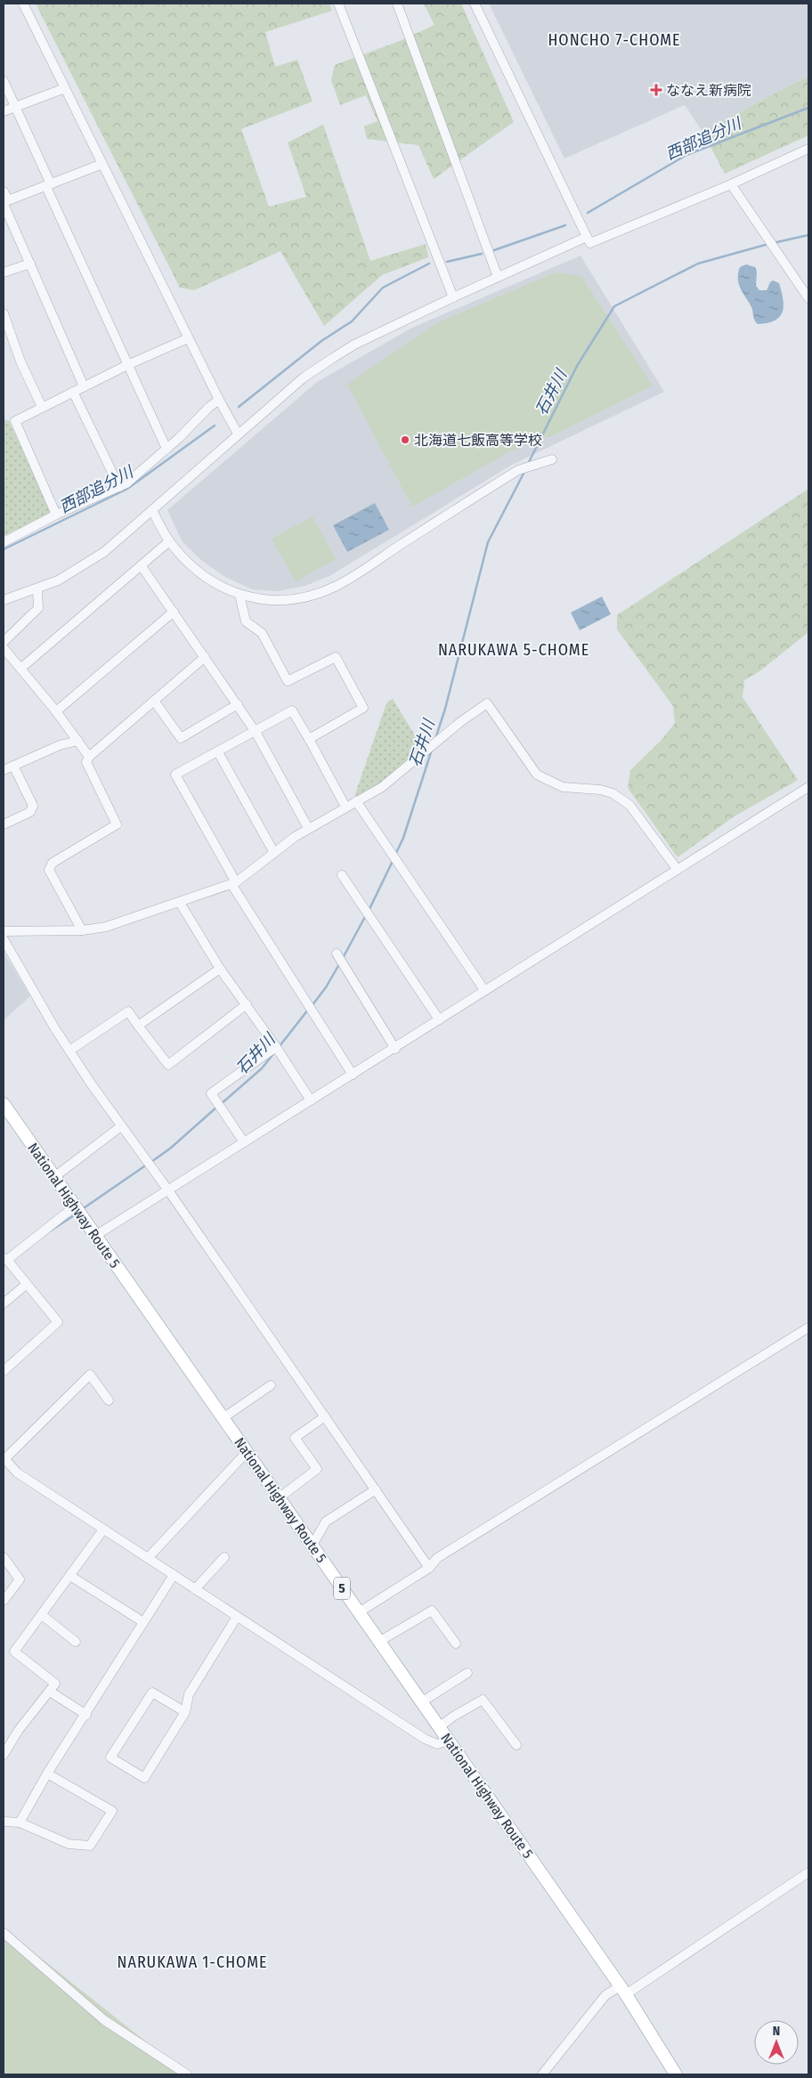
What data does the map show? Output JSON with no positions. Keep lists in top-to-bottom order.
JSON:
{
  "streets": {
    "highway": ["National Highway Route 5", "5"]
  },
  "districts": ["HONCHO 7-CHOME", "NARUKAWA 5-CHOME", "NARUKAWA 1-CHOME"],
  "water": ["西部追分川", "石井川"],
  "places": {
    "health": ["ななえ新病院"],
    "other": ["北海道七飯高等学校"]
  },
  "north": "top"
}
